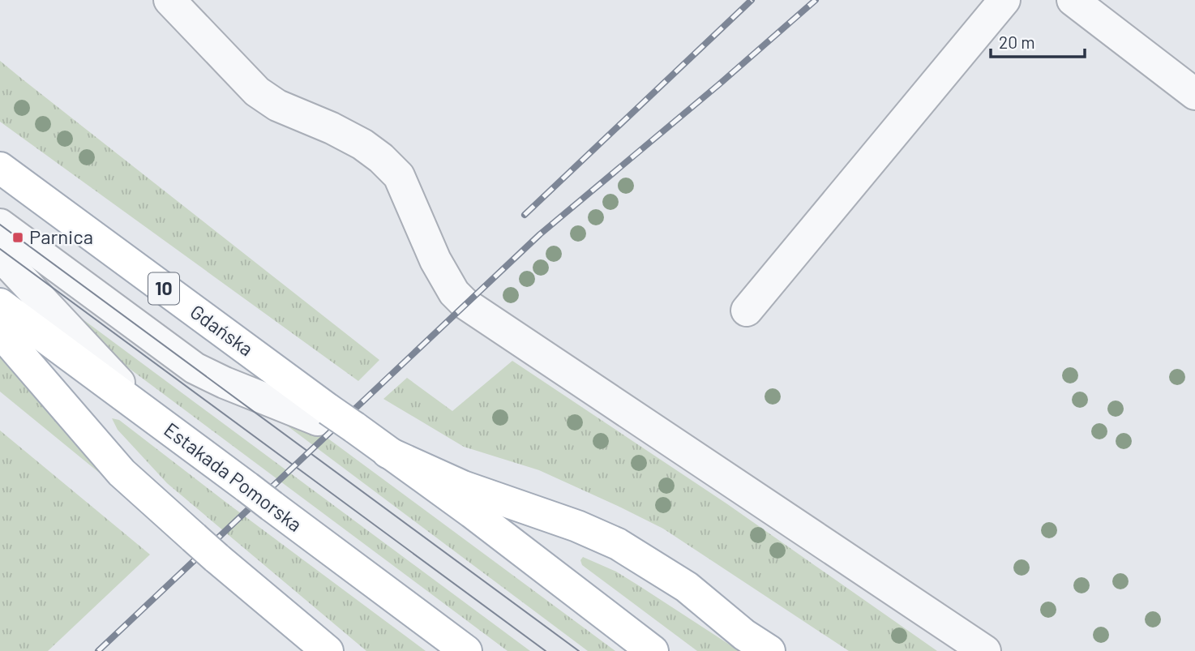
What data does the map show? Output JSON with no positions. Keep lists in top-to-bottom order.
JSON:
{
  "streets": {
    "main road": ["10", "Gdańska", "Estakada Pomorska"]
  },
  "crossings": [
    ["10", "Gdańska"]
  ],
  "places": {
    "transit": ["Parnica"]
  },
  "scale_bar": "20 m"
}
